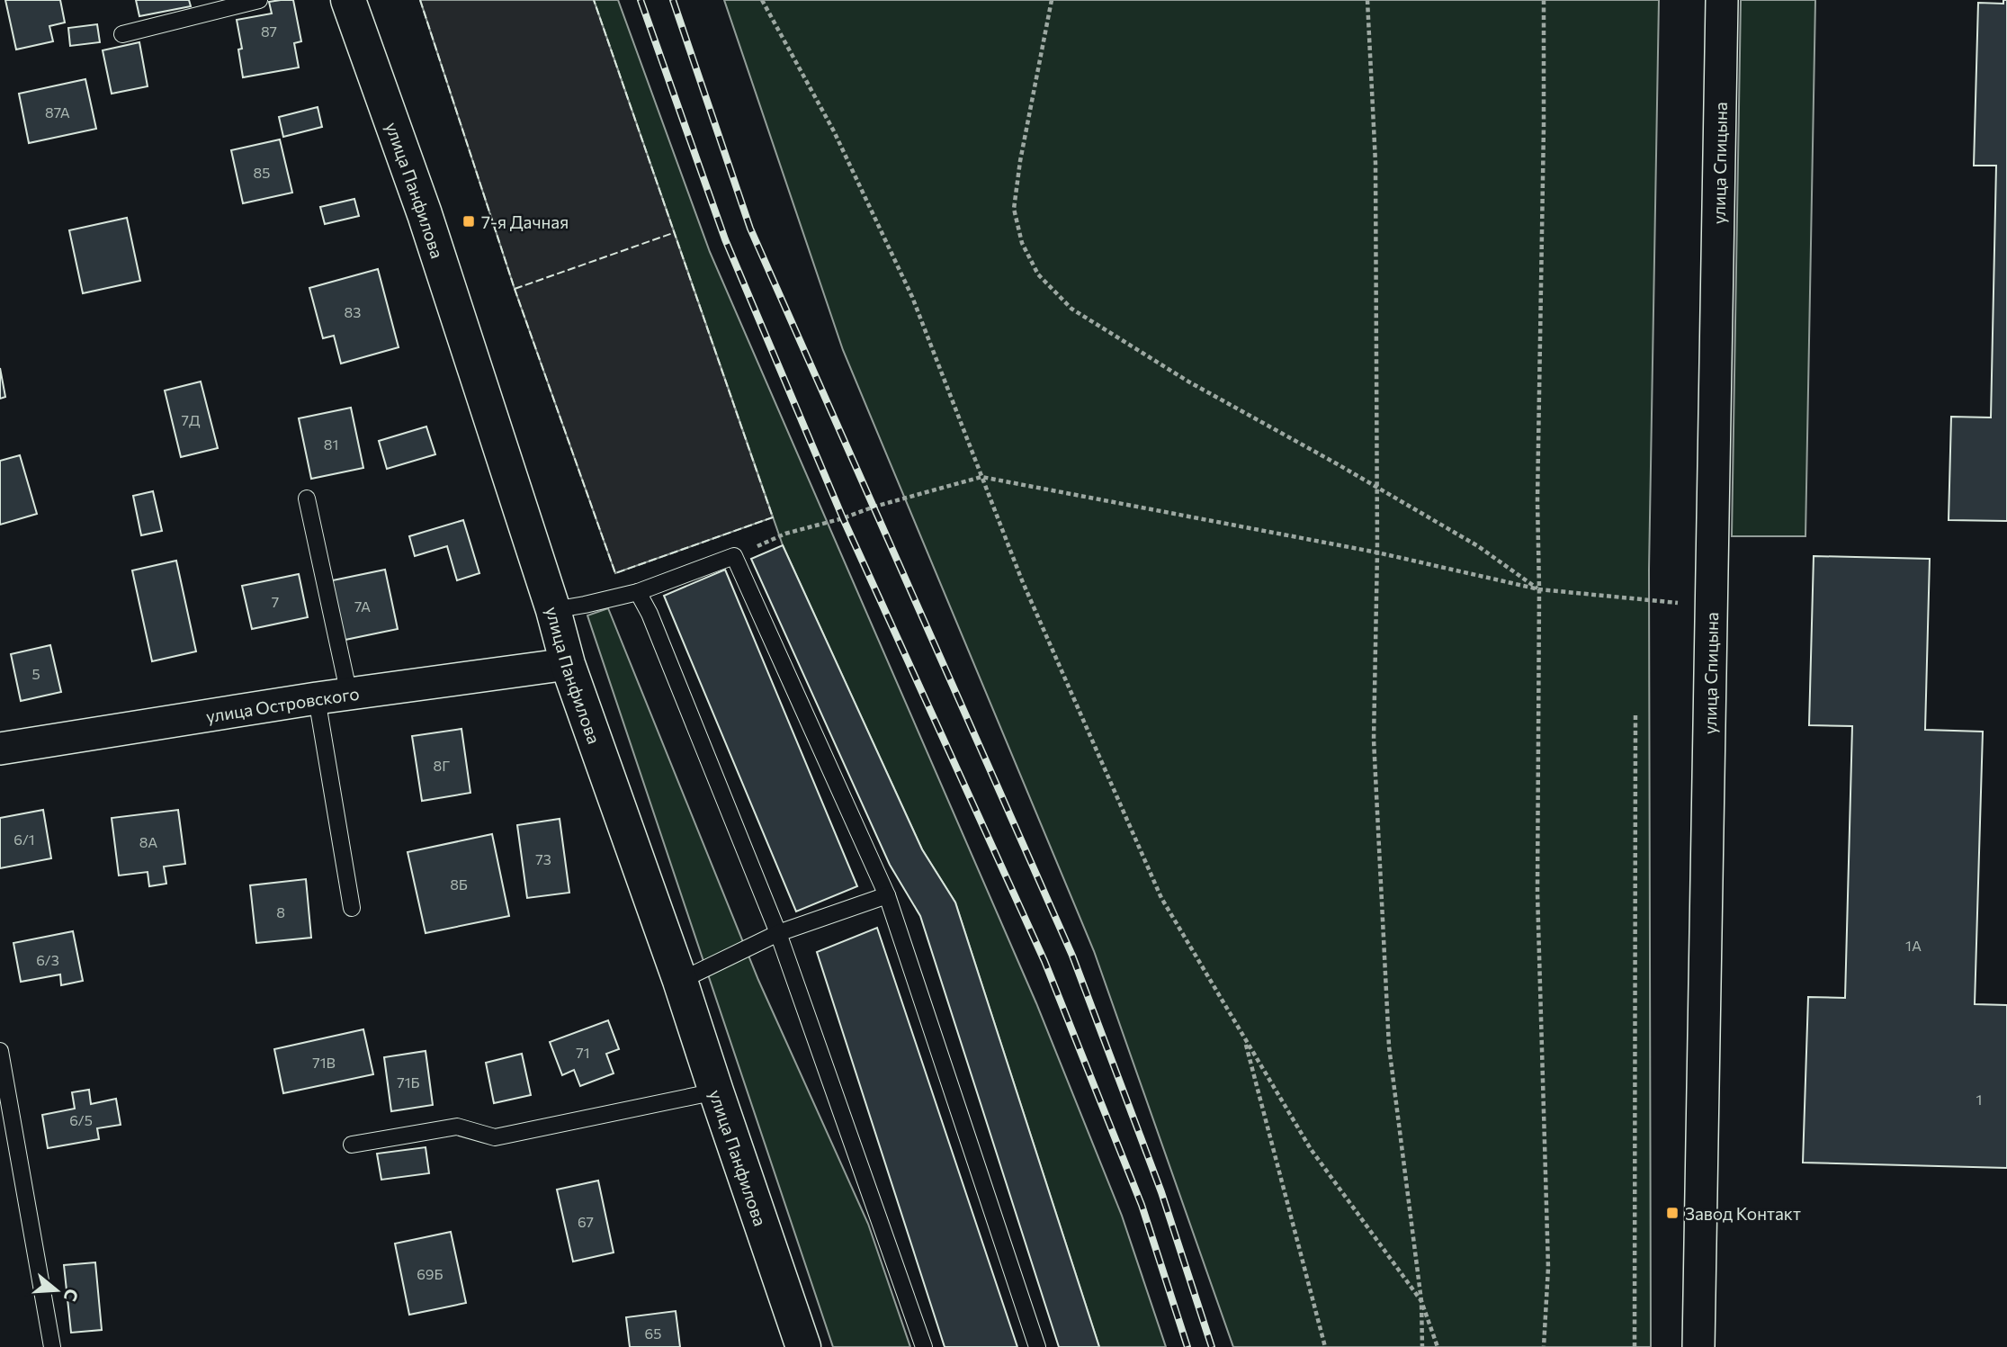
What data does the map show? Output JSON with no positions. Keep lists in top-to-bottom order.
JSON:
{
  "streets": {
    "main road": ["улица Панфилова"],
    "street": ["улица Спицына", "улица Островского"]
  },
  "crossings": [
    ["улица Панфилова", "улица Островского"]
  ],
  "places": {
    "transit": ["7-я Дачная", "Завод Контакт"]
  },
  "house_numbers": [
    "87",
    "87А",
    "85",
    "83",
    "7Д",
    "81",
    "7",
    "7А",
    "5",
    "8Г",
    "6/1",
    "8А",
    "73",
    "8Б",
    "8",
    "1А",
    "6/3",
    "71",
    "71В",
    "71Б",
    "1",
    "6/5",
    "67",
    "69Б",
    "65"
  ],
  "north": "right"
}
